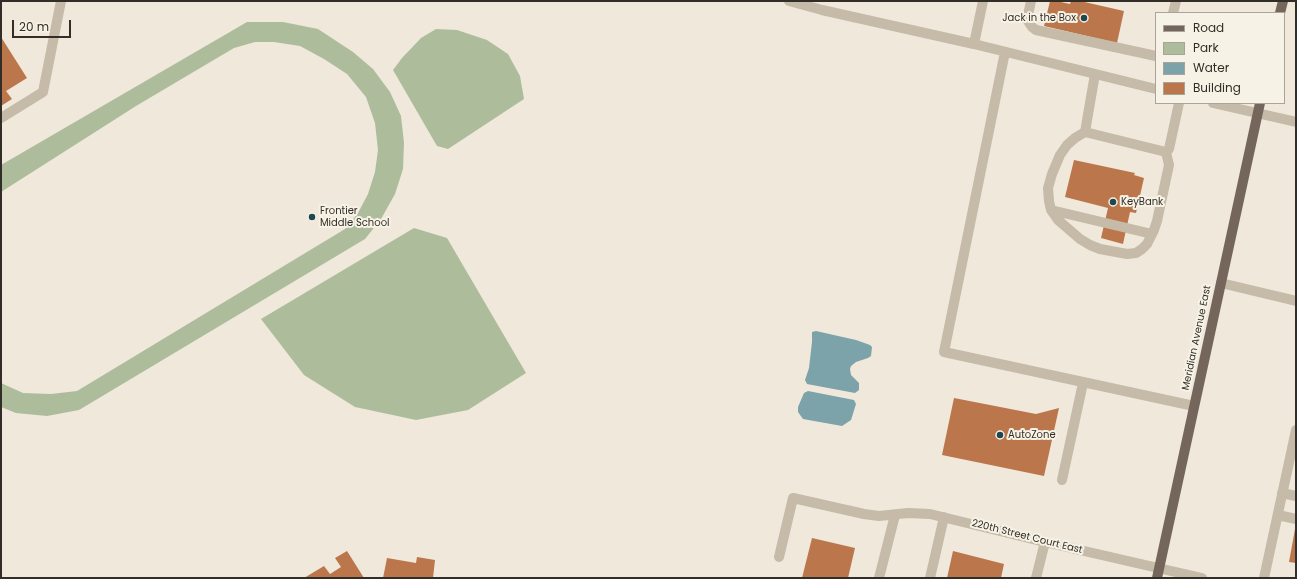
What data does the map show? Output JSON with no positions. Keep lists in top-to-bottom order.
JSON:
{
  "streets": {
    "main road": ["Meridian Avenue East"],
    "lane": ["220th Street Court East"]
  },
  "crossings": [
    ["Meridian Avenue East", "220th Street Court East"]
  ],
  "places": [
    "Jack in the Box",
    "KeyBank",
    "Frontier Middle School",
    "AutoZone"
  ],
  "legend": [
    "Road",
    "Park",
    "Water",
    "Building"
  ],
  "scale_bar": "20 m"
}
